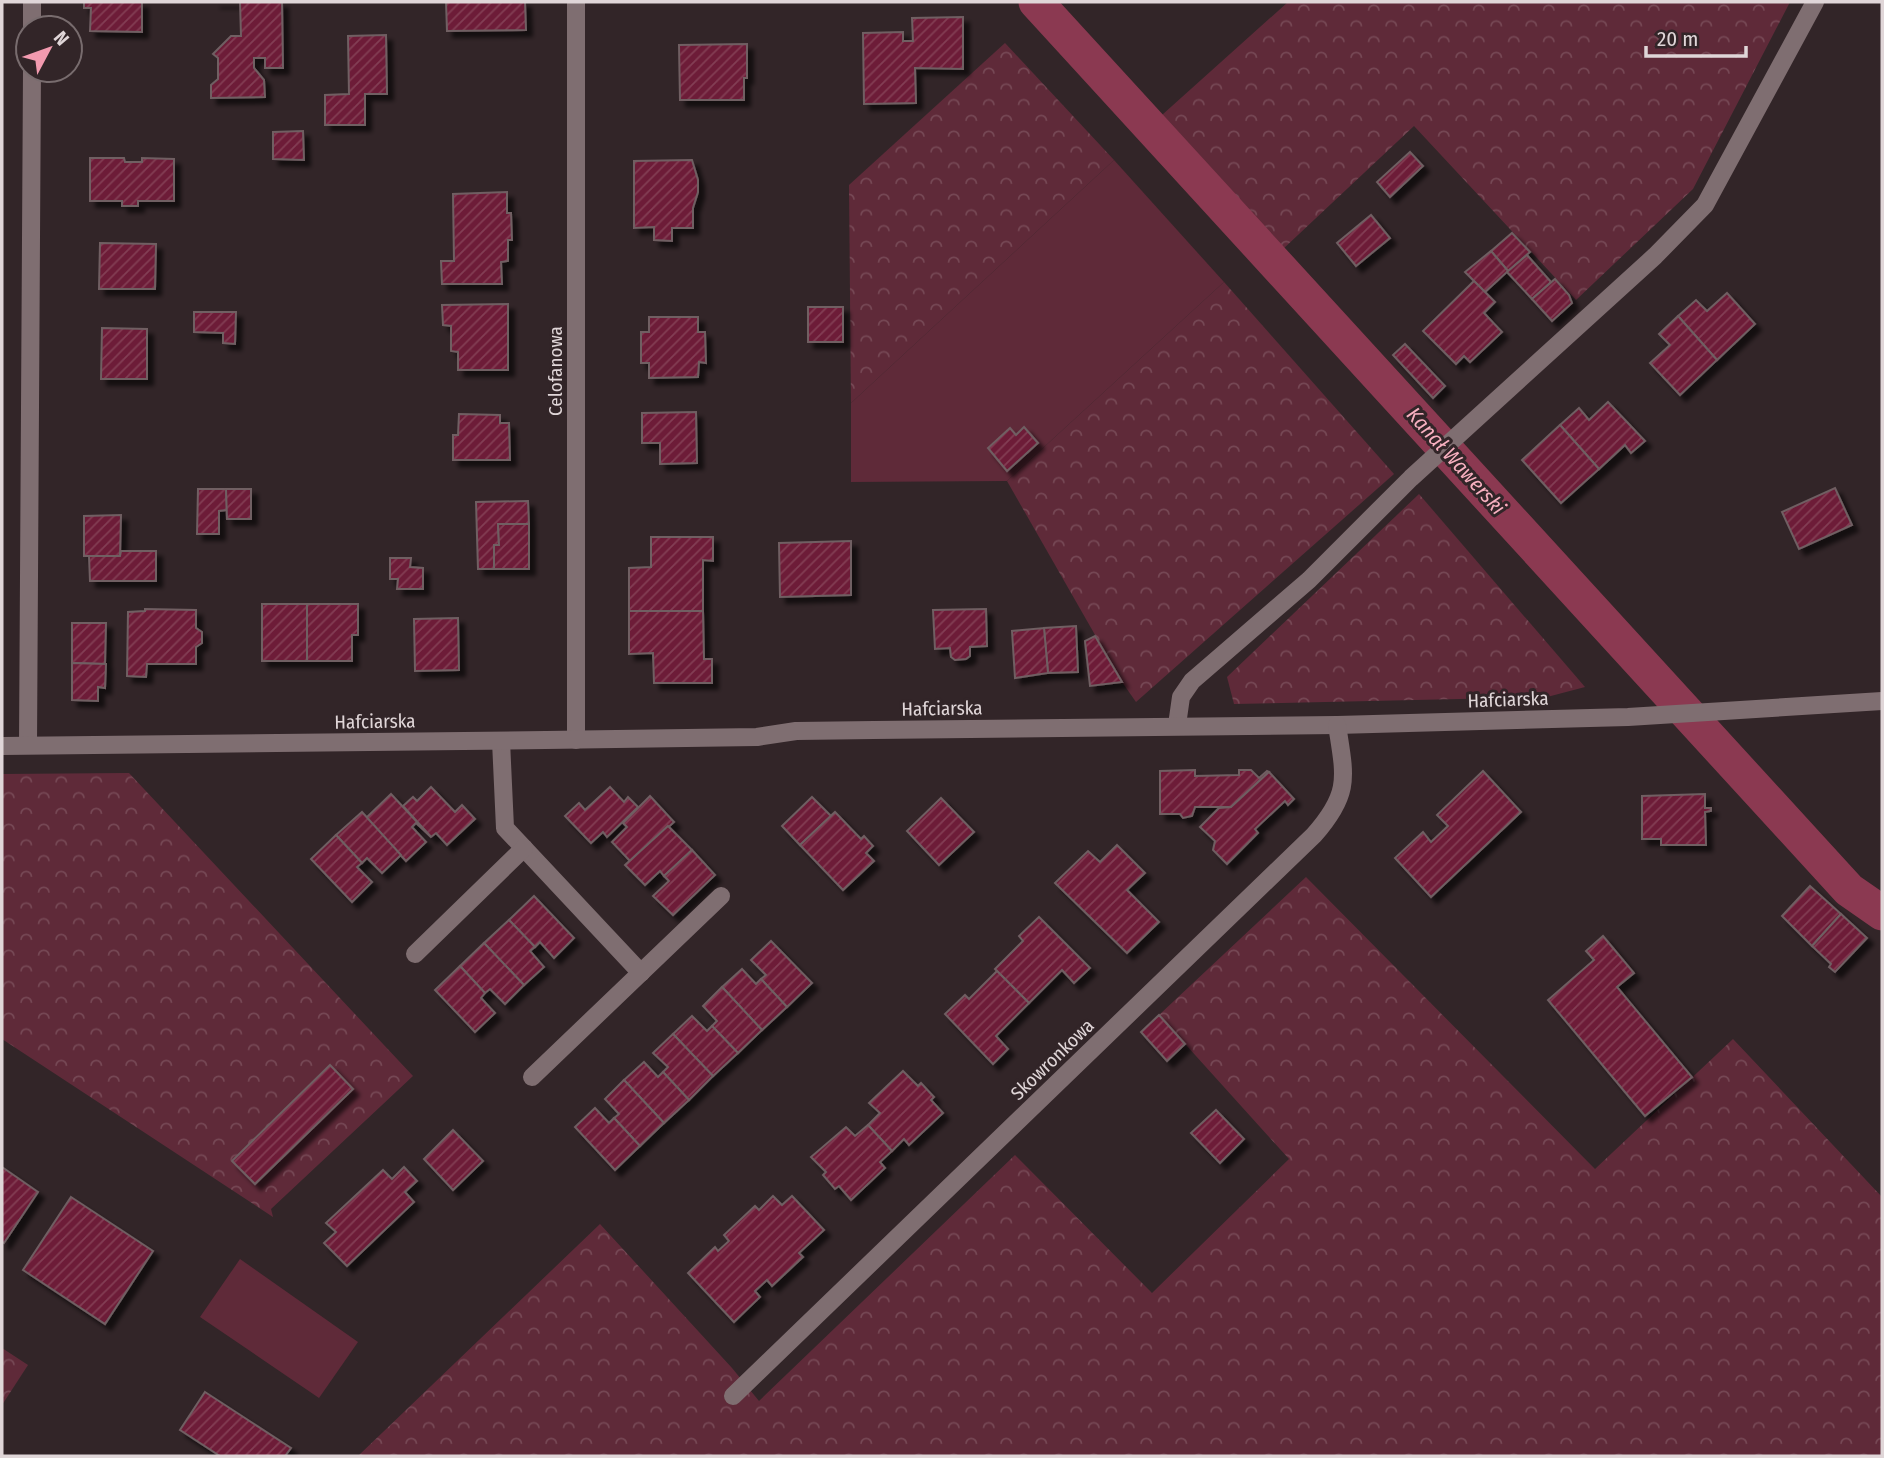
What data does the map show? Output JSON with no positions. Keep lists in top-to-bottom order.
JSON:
{
  "streets": {
    "street": ["Celofanowa", "Hafciarska", "Skowronkowa"]
  },
  "crossings": [
    ["Celofanowa", "Hafciarska"],
    ["Hafciarska", "Skowronkowa"]
  ],
  "water": ["Kanał Wawerski"],
  "scale_bar": "20 m",
  "north": "top right"
}
